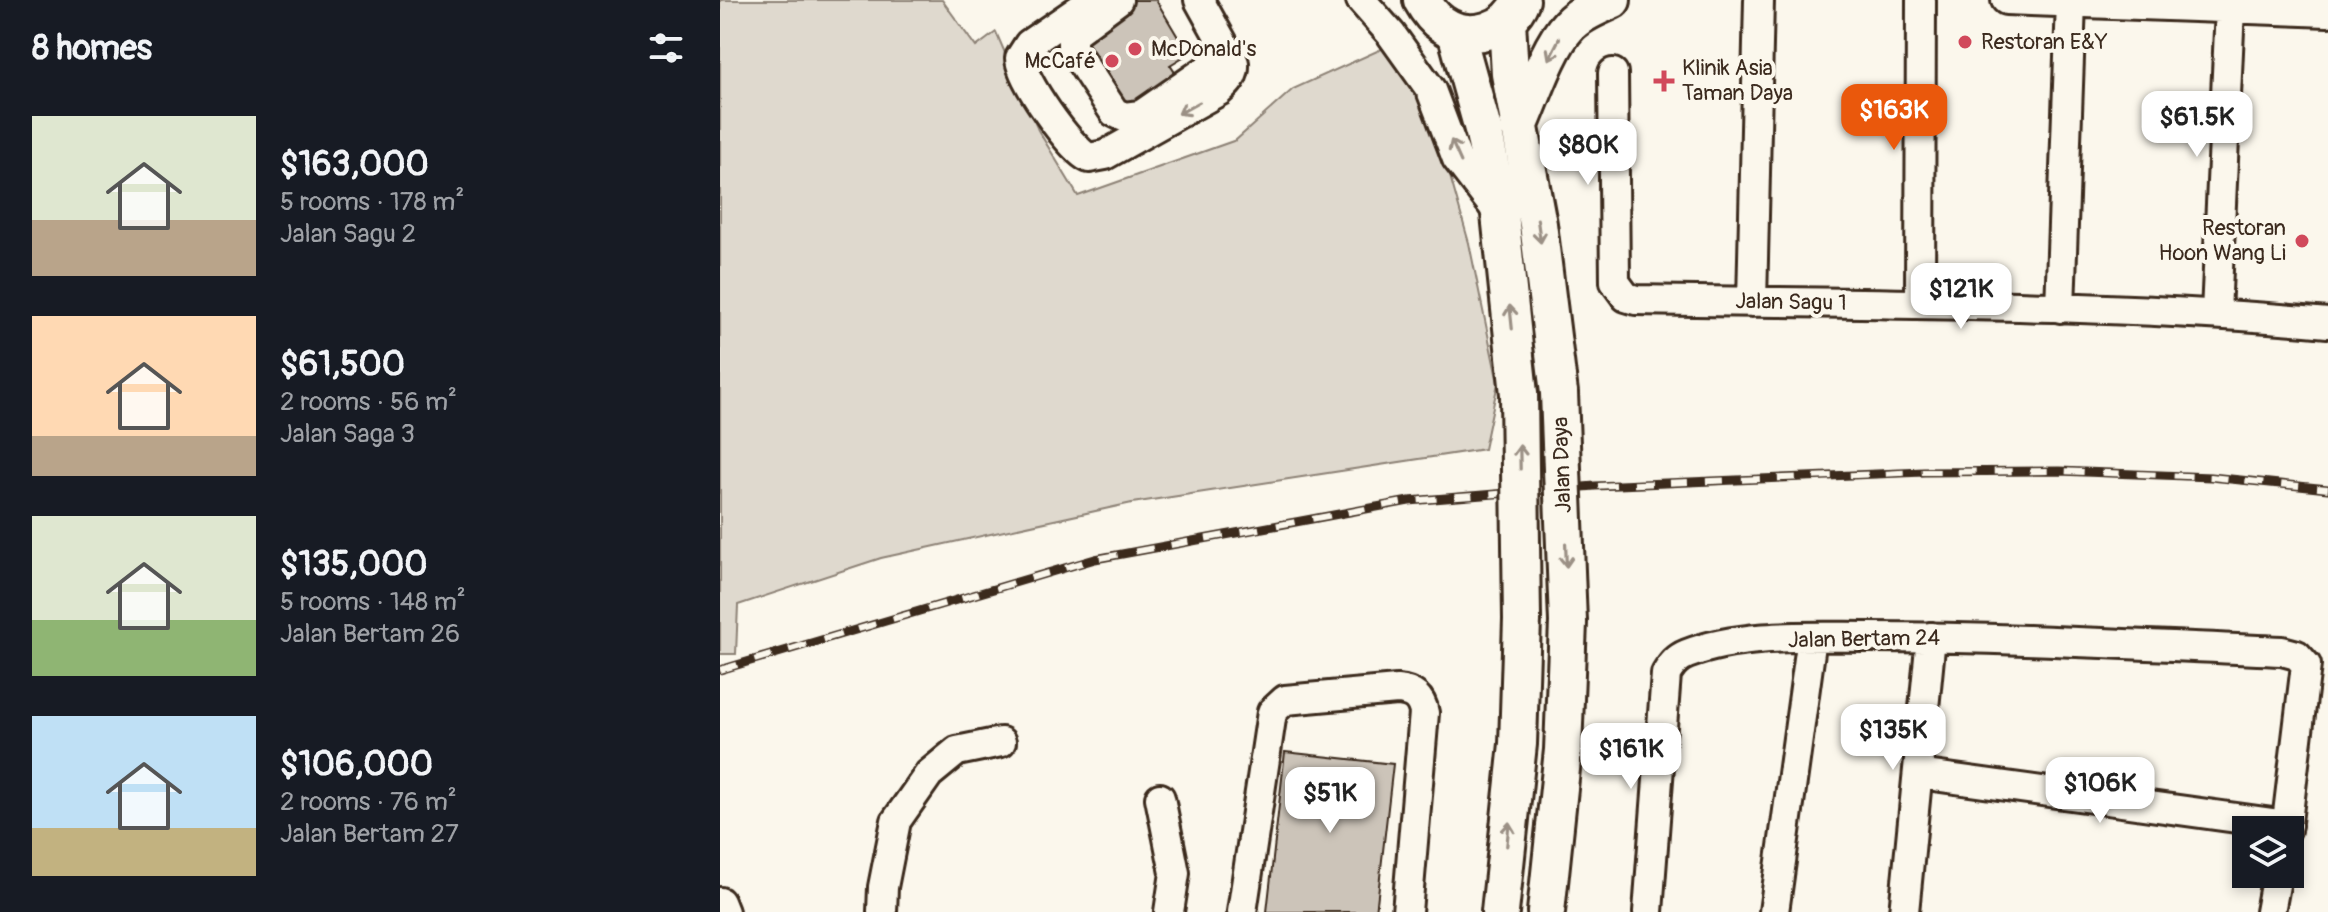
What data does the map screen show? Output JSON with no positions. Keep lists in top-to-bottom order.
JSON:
{
  "streets": {
    "main road": ["Jalan Daya"],
    "street": ["Jalan Sagu 1", "Jalan Bertam 24"]
  },
  "places": {
    "other": [
      "Restoran E&Y",
      "McDonald's",
      "McCafé",
      "Restoran Hoon Wang Li"
    ],
    "health": ["Klinik Asia Taman Daya"]
  },
  "page": {
    "heading": "8 homes",
    "price": [
      "$163K",
      "$61.5K",
      "$80K",
      "$121K",
      "$135K",
      "$161K",
      "$106K",
      "$51K"
    ],
    "list": [
      {
        "name": "$163,000",
        "note": "5 rooms · 178 m² · Jalan Sagu 2"
      },
      {
        "name": "$61,500",
        "note": "2 rooms · 56 m² · Jalan Saga 3"
      },
      {
        "name": "$135,000",
        "note": "5 rooms · 148 m² · Jalan Bertam 26"
      },
      {
        "name": "$106,000",
        "note": "2 rooms · 76 m² · Jalan Bertam 27"
      }
    ]
  }
}
